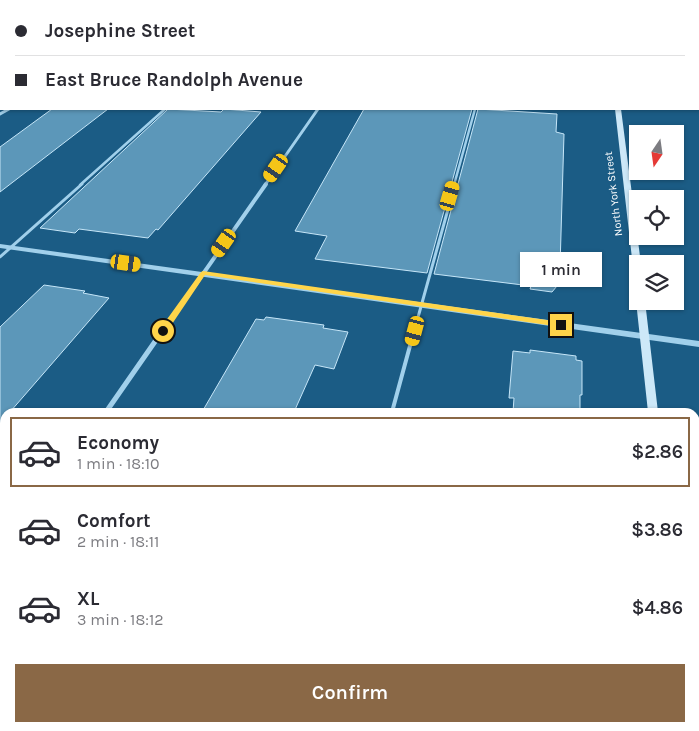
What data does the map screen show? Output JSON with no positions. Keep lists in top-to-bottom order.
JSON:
{
  "streets": {
    "main road": ["North York Street"]
  },
  "north": "bottom",
  "page": {
    "banner": ["Josephine Street", "East Bruce Randolph Avenue"],
    "bubble": "1 min",
    "list": [
      {
        "name": "Economy",
        "note": "1 min · 18:10",
        "value": "$2.86"
      },
      {
        "name": "Comfort",
        "note": "2 min · 18:11",
        "value": "$3.86"
      },
      {
        "name": "XL",
        "note": "3 min · 18:12",
        "value": "$4.86"
      }
    ],
    "buttons": "Confirm"
  }
}
